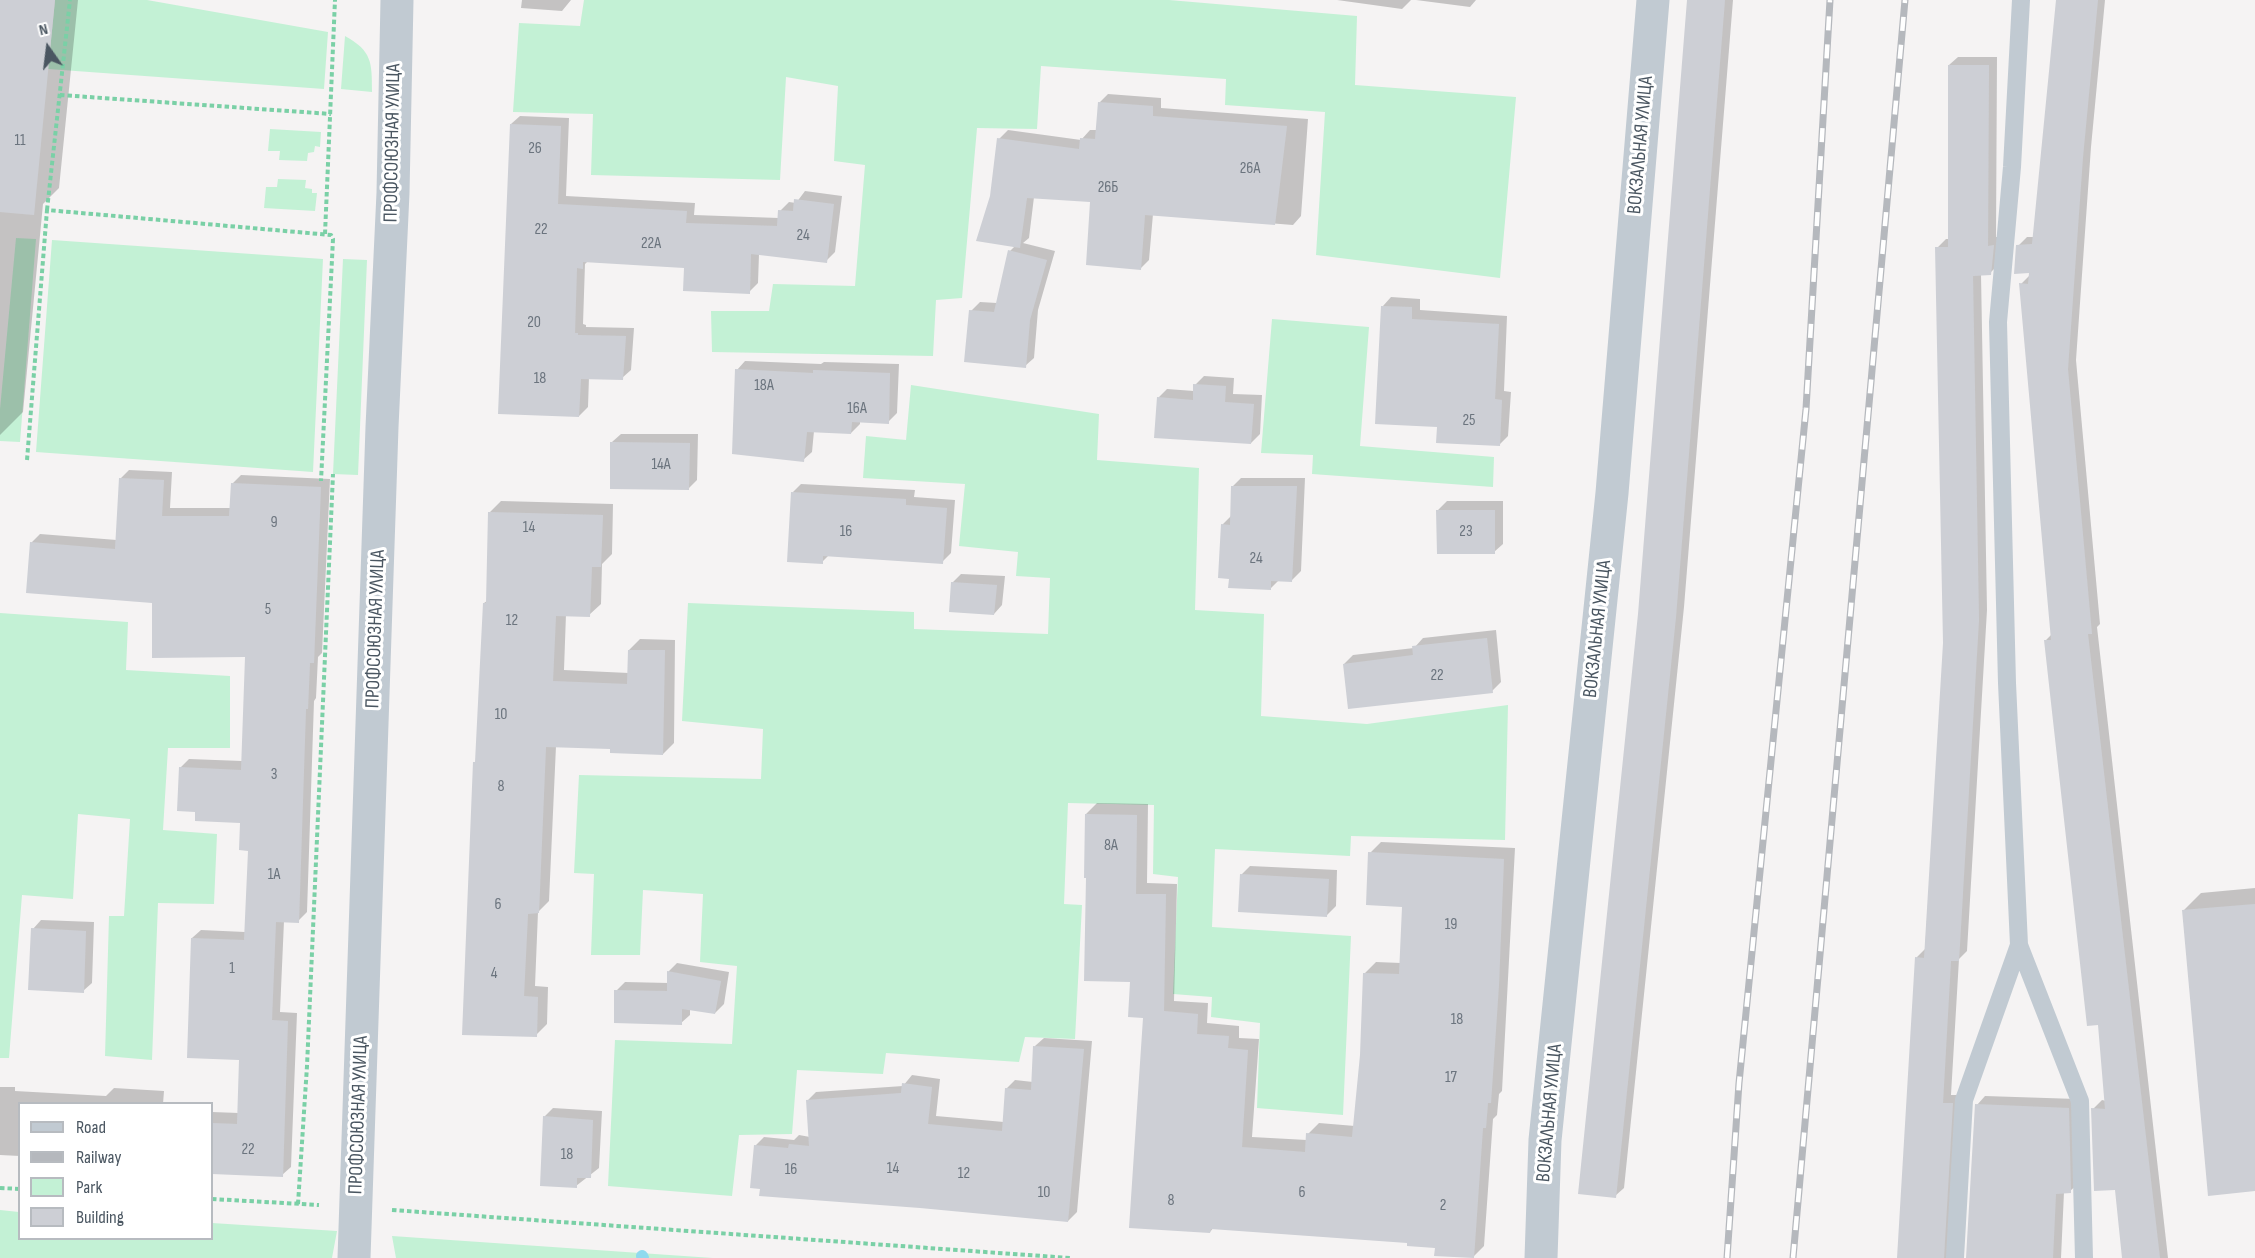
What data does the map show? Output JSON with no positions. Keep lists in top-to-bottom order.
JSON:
{
  "streets": {
    "street": ["ПРОФСОЮЗНАЯ УЛИЦА", "ВОКЗАЛЬНАЯ УЛИЦА"]
  },
  "house_numbers": [
    "11",
    "26",
    "26А",
    "26Б",
    "22",
    "24",
    "22А",
    "20",
    "18",
    "18А",
    "16А",
    "25",
    "14А",
    "9",
    "14",
    "16",
    "23",
    "24",
    "5",
    "12",
    "22",
    "10",
    "3",
    "8",
    "8А",
    "1А",
    "6",
    "19",
    "1",
    "4",
    "18",
    "17",
    "22",
    "18",
    "14",
    "16",
    "12",
    "10",
    "6",
    "8",
    "2"
  ],
  "legend": [
    "Road",
    "Railway",
    "Park",
    "Building"
  ],
  "north": "top"
}
